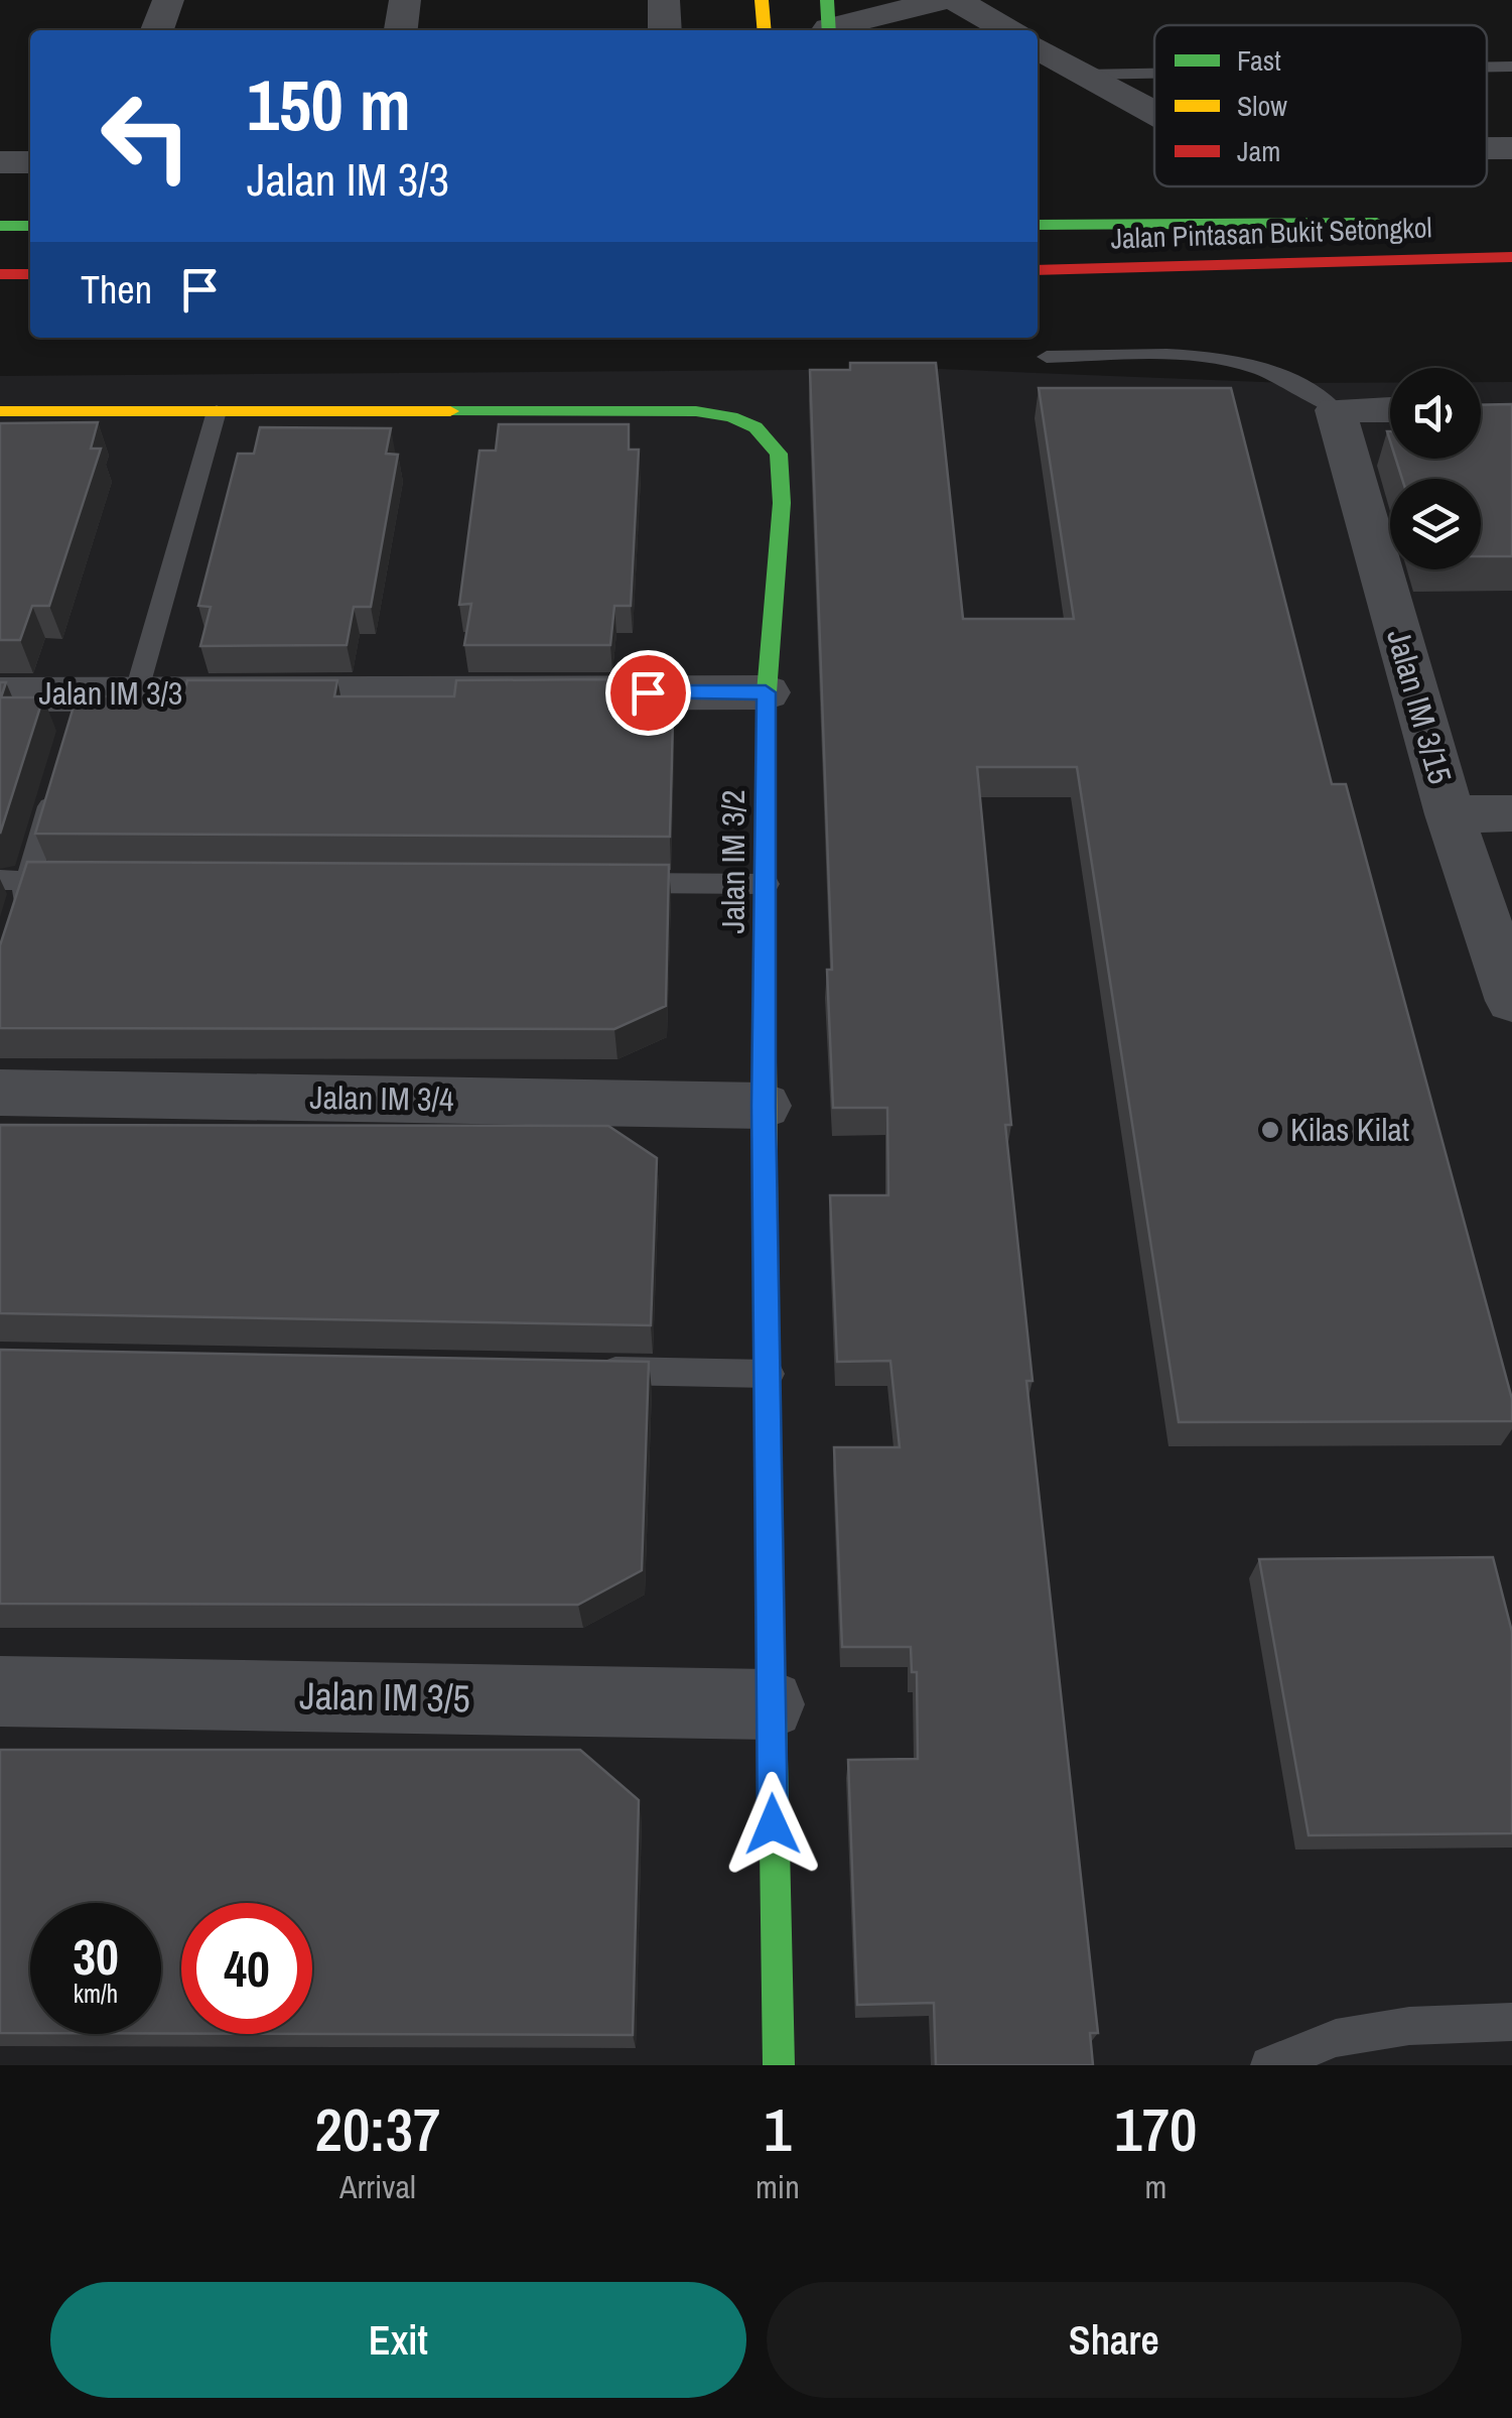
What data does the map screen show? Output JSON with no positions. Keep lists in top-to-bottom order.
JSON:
{
  "streets": {
    "street": [
      "Jalan Pintasan Bukit Setongkol",
      "Jalan IM 3/3",
      "Jalan IM 3/15",
      "Jalan IM 3/2",
      "Jalan IM 3/4",
      "Jalan IM 3/5"
    ]
  },
  "crossings": [
    ["Jalan IM 3/3", "Jalan IM 3/2"],
    ["Jalan IM 3/2", "Jalan IM 3/4"],
    ["Jalan IM 3/2", "Jalan IM 3/5"]
  ],
  "places": ["Kilas Kilat"],
  "legend": ["Fast", "Slow", "Jam"],
  "page": {
    "turn": ["150 m", "Jalan IM 3/3"],
    "then": "Then",
    "speed": "30 km/h",
    "limit": "40",
    "eta": [
      "20:37",
      "Arrival",
      "1",
      "min",
      "170",
      "m"
    ],
    "buttons": ["Exit", "Share"]
  }
}
